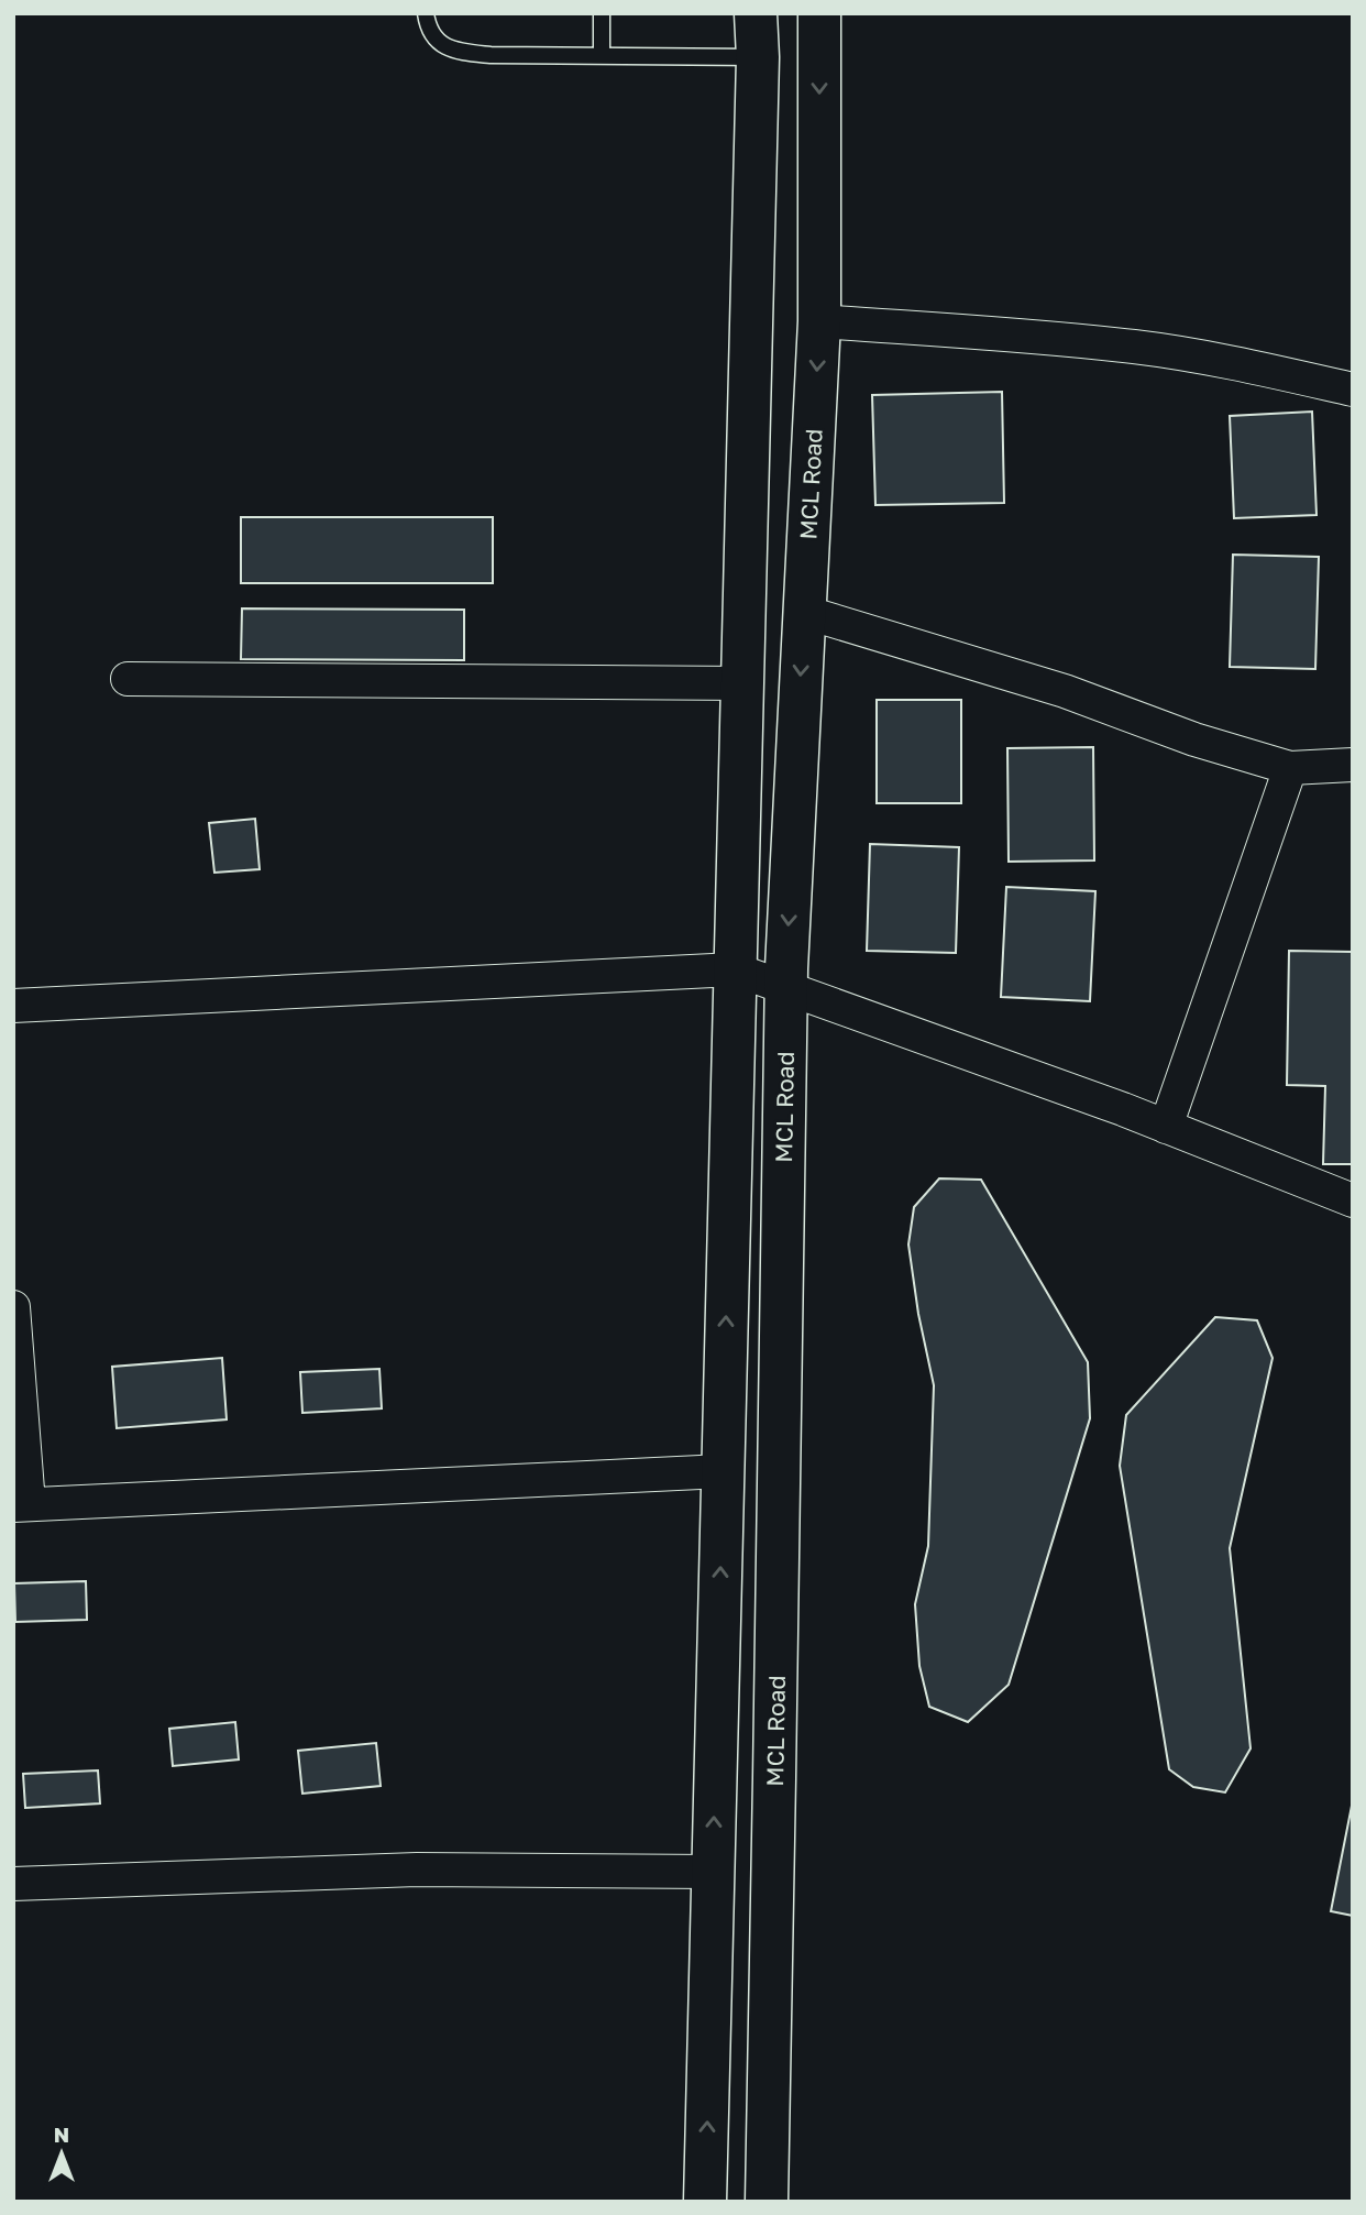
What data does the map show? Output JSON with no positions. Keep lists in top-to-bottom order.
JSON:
{
  "streets": {
    "street": ["MCL Road"]
  },
  "north": "top"
}
